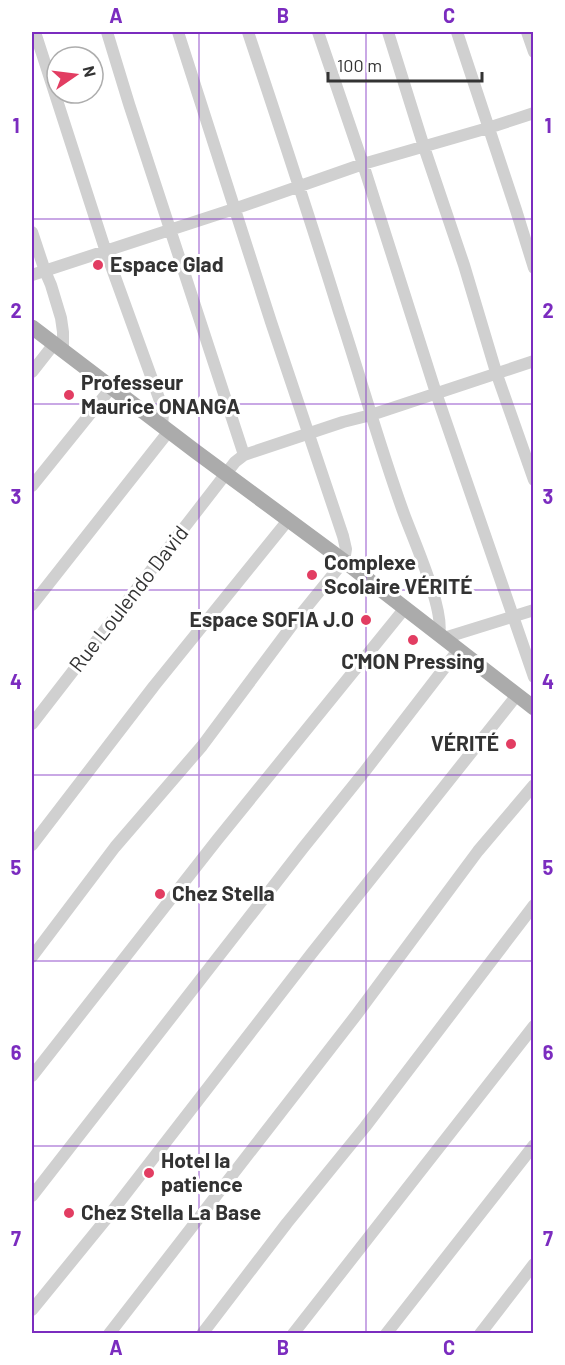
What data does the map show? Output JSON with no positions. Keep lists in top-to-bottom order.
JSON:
{
  "streets": {
    "street": ["Rue Loulendo David"]
  },
  "places": [
    "Espace Glad",
    "Professeur Maurice ONANGA",
    "Complexe Scolaire VÉRITÉ",
    "Espace SOFIA J.O",
    "C'MON Pressing",
    "VÉRITÉ",
    "Chez Stella",
    "Hotel la patience",
    "Chez Stella La Base"
  ],
  "scale_bar": "100 m",
  "north": "right",
  "grid": {
    "columns": ["A", "B", "C"],
    "rows": [
      "1",
      "2",
      "3",
      "4",
      "5",
      "6",
      "7"
    ]
  }
}
